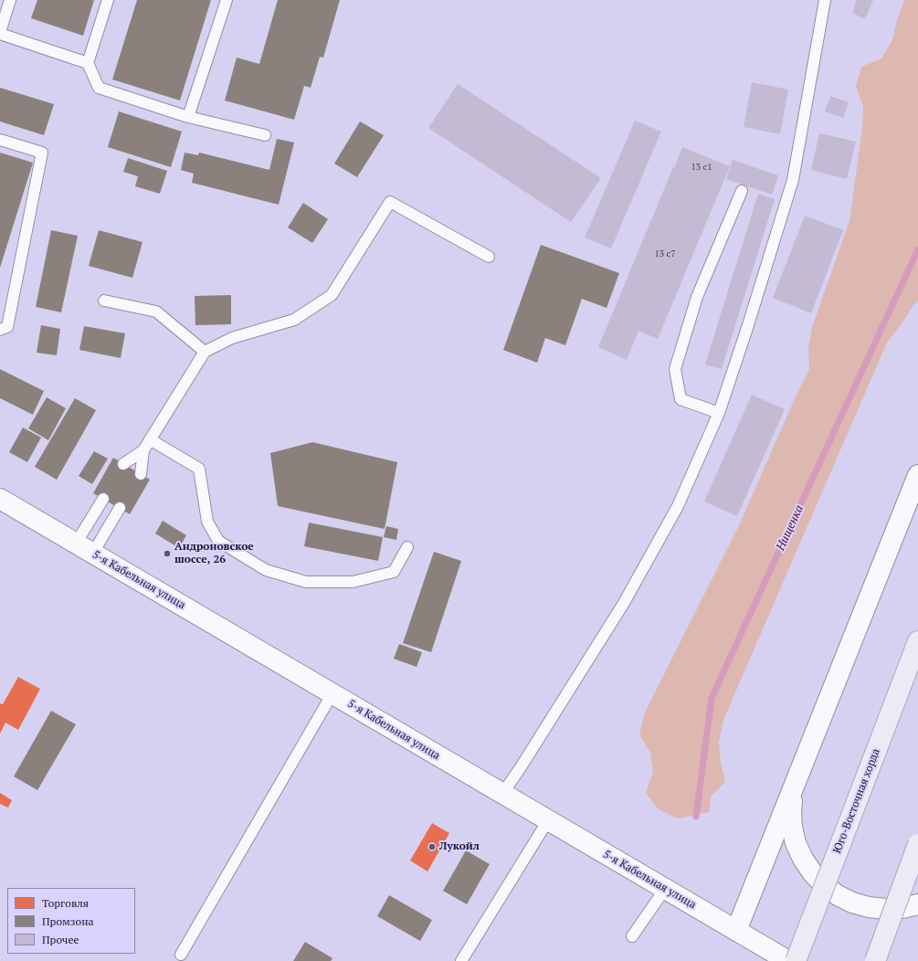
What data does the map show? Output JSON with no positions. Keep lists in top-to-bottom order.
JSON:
{
  "streets": {
    "main road": ["Юго-Восточная хорда"],
    "street": ["5-я Кабельная улица"]
  },
  "water": ["Нищенка"],
  "places": ["Андроновское шоссе, 26", "Лукойл"],
  "house_numbers": ["13 с1", "13 с7"],
  "legend": ["Торговля", "Промзона", "Прочее"]
}
